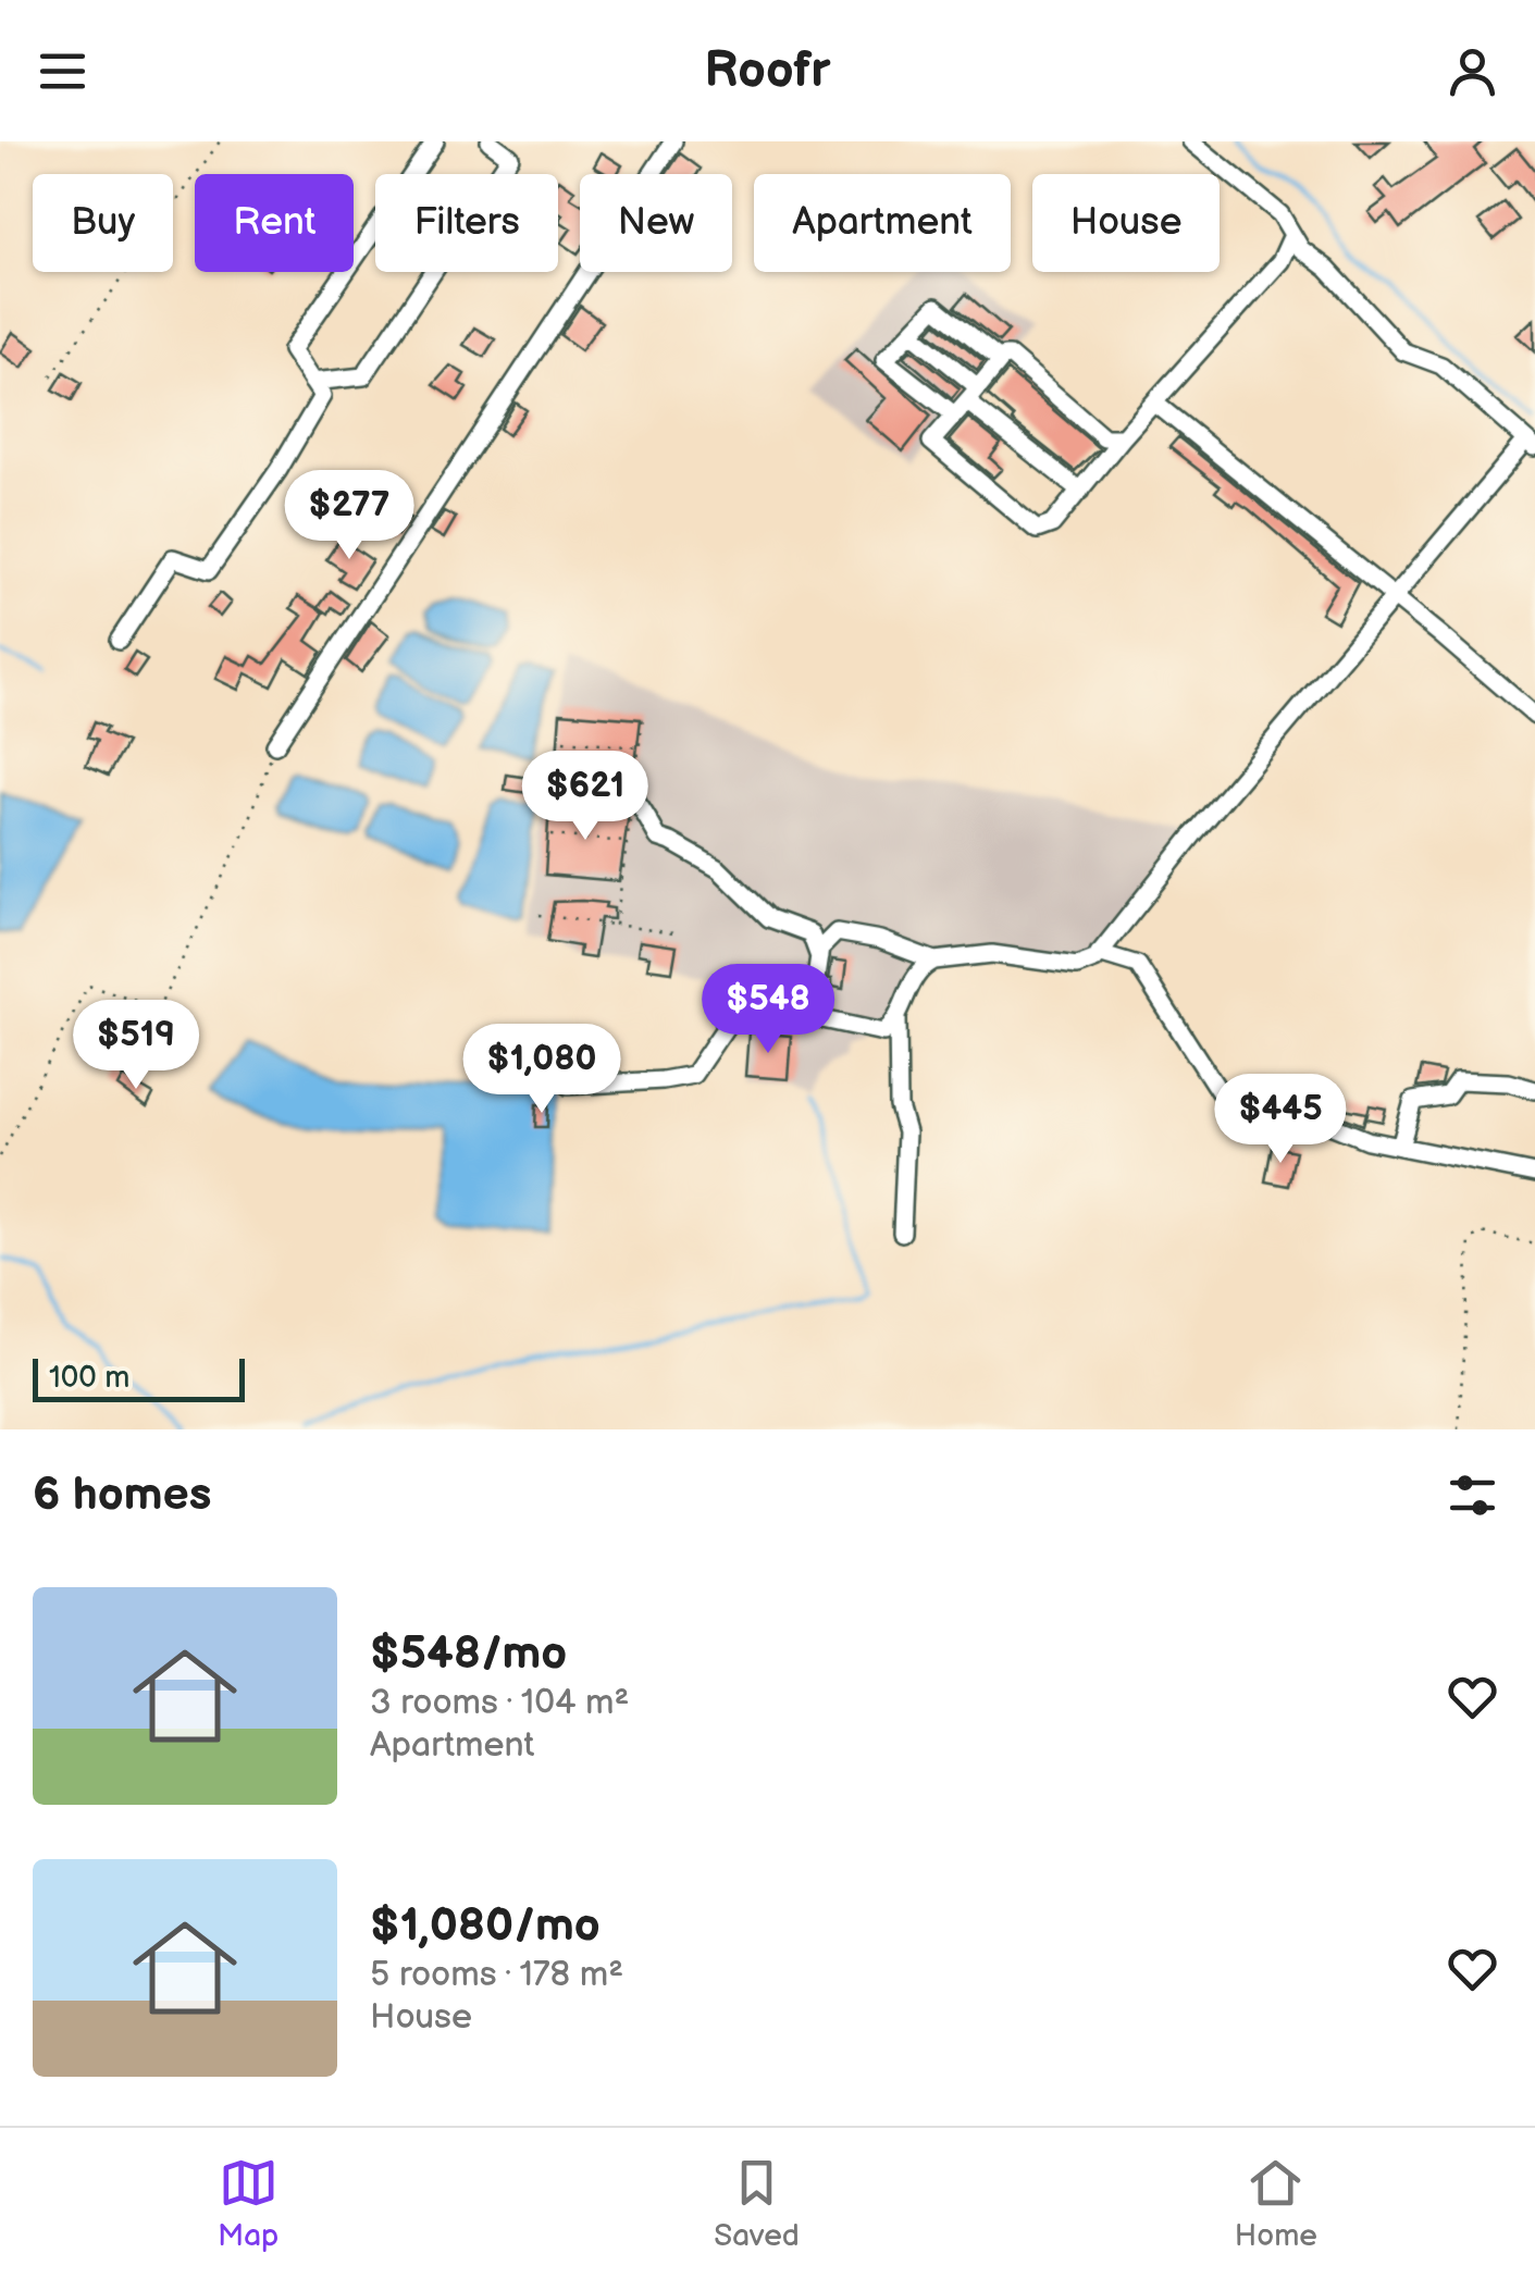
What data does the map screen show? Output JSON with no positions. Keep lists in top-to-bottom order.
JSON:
{
  "scale_bar": "100 m",
  "page": {
    "header": "Roofr",
    "chip": [
      "Buy",
      "Rent",
      "Filters",
      "New",
      "Apartment",
      "House"
    ],
    "price": [
      "$277",
      "$621",
      "$548",
      "$519",
      "$1,080",
      "$445"
    ],
    "scale": "100 m",
    "heading": "6 homes",
    "list": [
      {
        "name": "$548/mo",
        "note": "3 rooms · 104 m² · Apartment"
      },
      {
        "name": "$1,080/mo",
        "note": "5 rooms · 178 m² · House"
      }
    ],
    "tabs": ["Map", "Saved", "Home"]
  }
}
